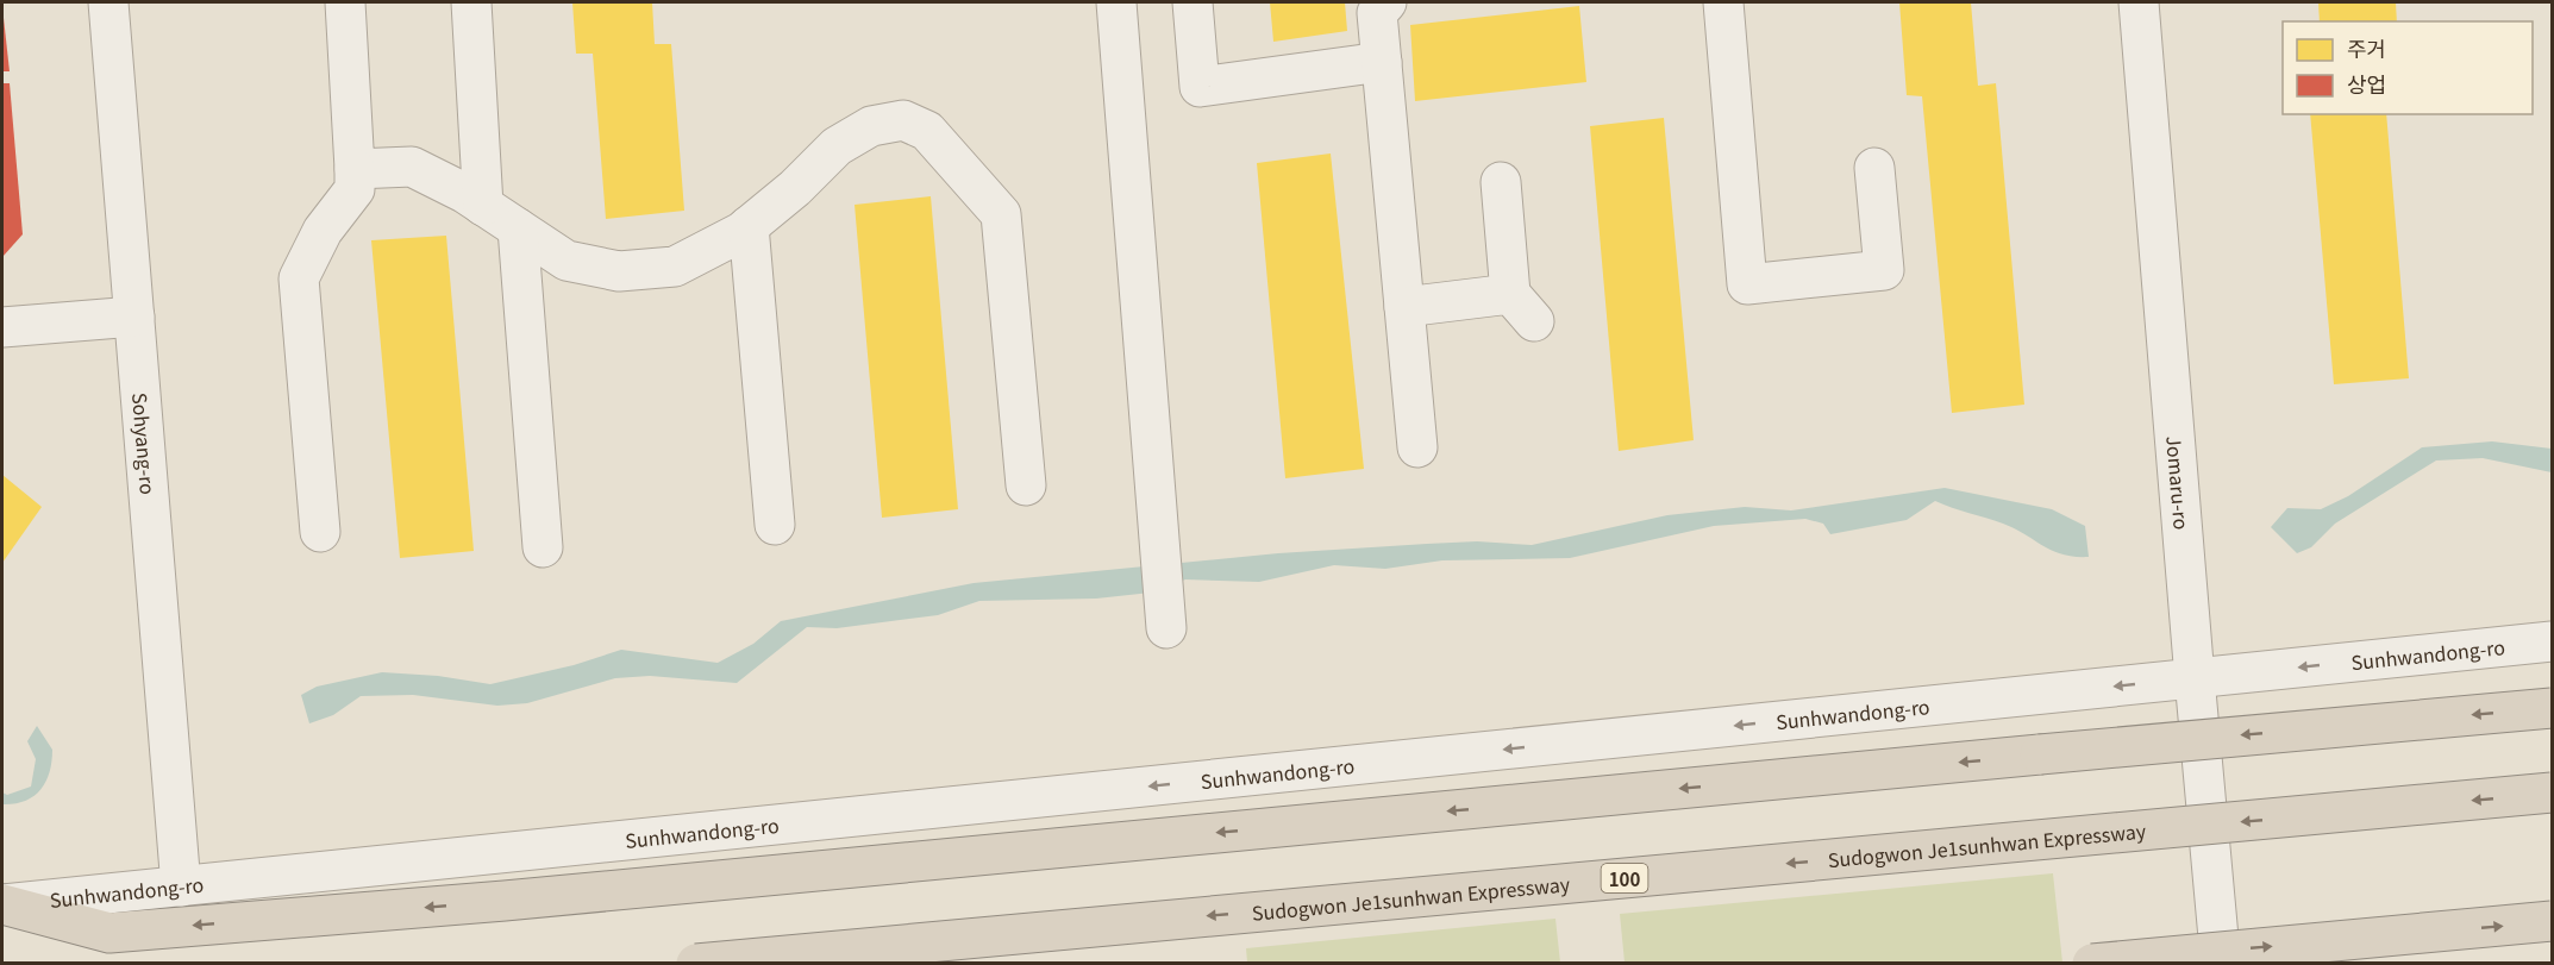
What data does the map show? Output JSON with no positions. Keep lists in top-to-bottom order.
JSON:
{
  "streets": {
    "highway": ["Sudogwon Je1sunhwan Expressway", "100"],
    "street": ["Sohyang-ro", "Jomaru-ro", "Sunhwandong-ro"]
  },
  "crossings": [
    ["Sohyang-ro", "Sunhwandong-ro"],
    ["Jomaru-ro", "Sunhwandong-ro"]
  ],
  "one_way": ["Sunhwandong-ro"],
  "legend": ["주거", "상업"]
}
